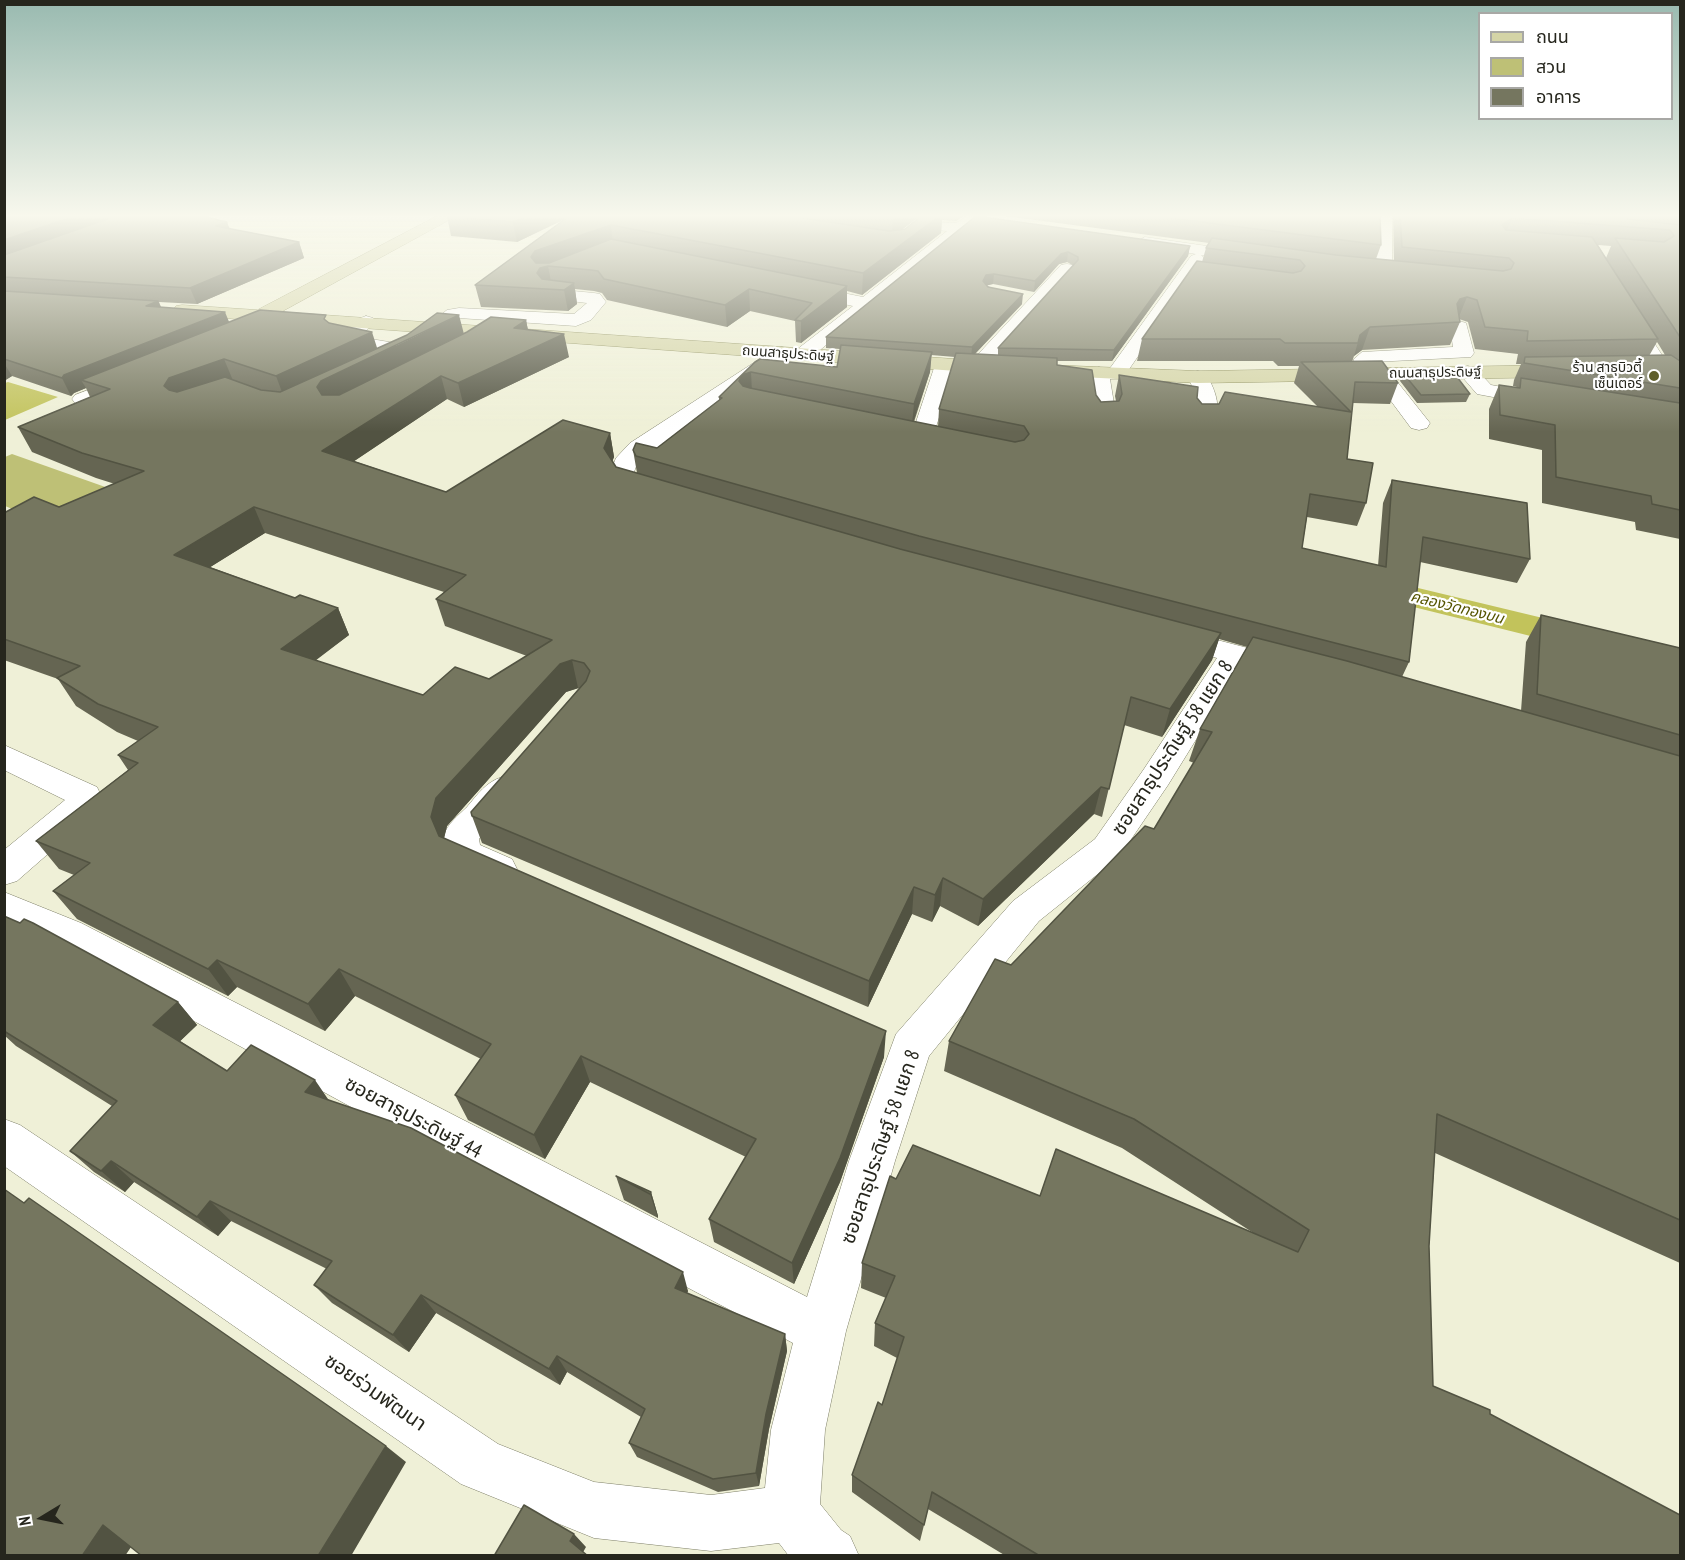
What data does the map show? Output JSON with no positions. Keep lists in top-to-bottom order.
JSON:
{
  "streets": {
    "main road": ["ถนนสาธุประดิษฐ์"],
    "street": ["ซอยสาธุประดิษฐ์ 58 แยก 8", "ซอยสาธุประดิษฐ์ 44", "ซอยร่วมพัฒนา"]
  },
  "crossings": [
    ["ซอยสาธุประดิษฐ์ 58 แยก 8", "ซอยสาธุประดิษฐ์ 44"],
    ["ซอยสาธุประดิษฐ์ 58 แยก 8", "ซอยร่วมพัฒนา"]
  ],
  "water": ["คลองวัดทองบน"],
  "places": ["ร้าน สาธุบิวตี้ เซ็นเตอร์"],
  "legend": ["ถนน", "สวน", "อาคาร"],
  "north": "left"
}
